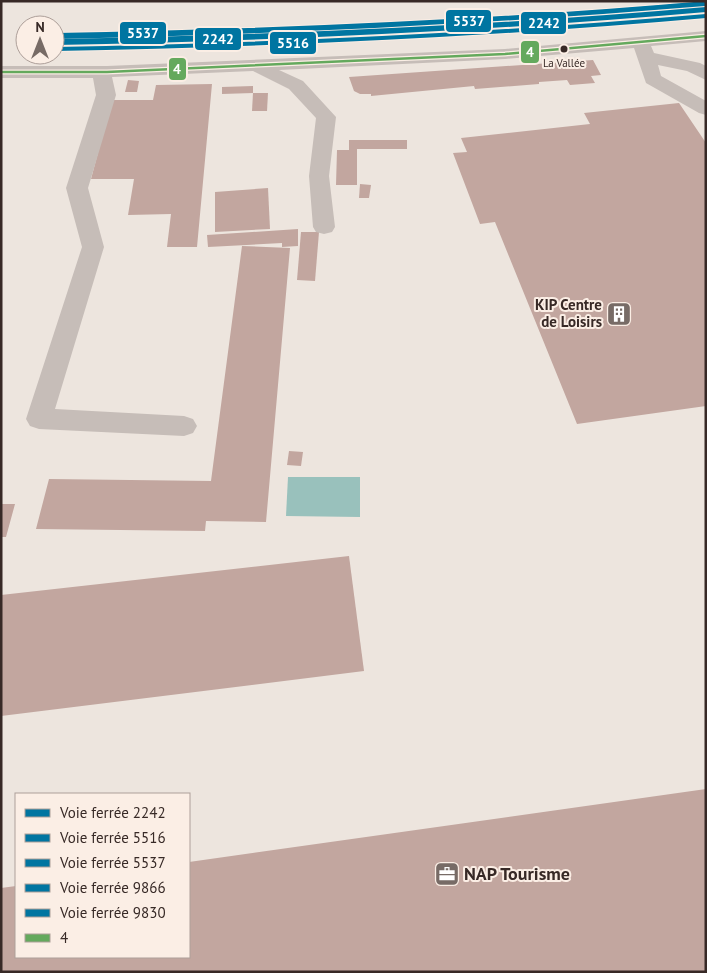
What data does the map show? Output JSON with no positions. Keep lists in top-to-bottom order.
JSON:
{
  "places": {
    "other": ["La Vallée"],
    "building": ["KIP Centre de Loisirs"],
    "office": ["NAP Tourisme"]
  },
  "lines": [
    "rail line 5537",
    "rail line 9866",
    "rail line 9830",
    "rail line 2242",
    "rail line 5516",
    "transit line 4"
  ],
  "legend": [
    "Voie ferrée 2242",
    "Voie ferrée 5516",
    "Voie ferrée 5537",
    "Voie ferrée 9866",
    "Voie ferrée 9830",
    "4"
  ],
  "north": "top"
}
